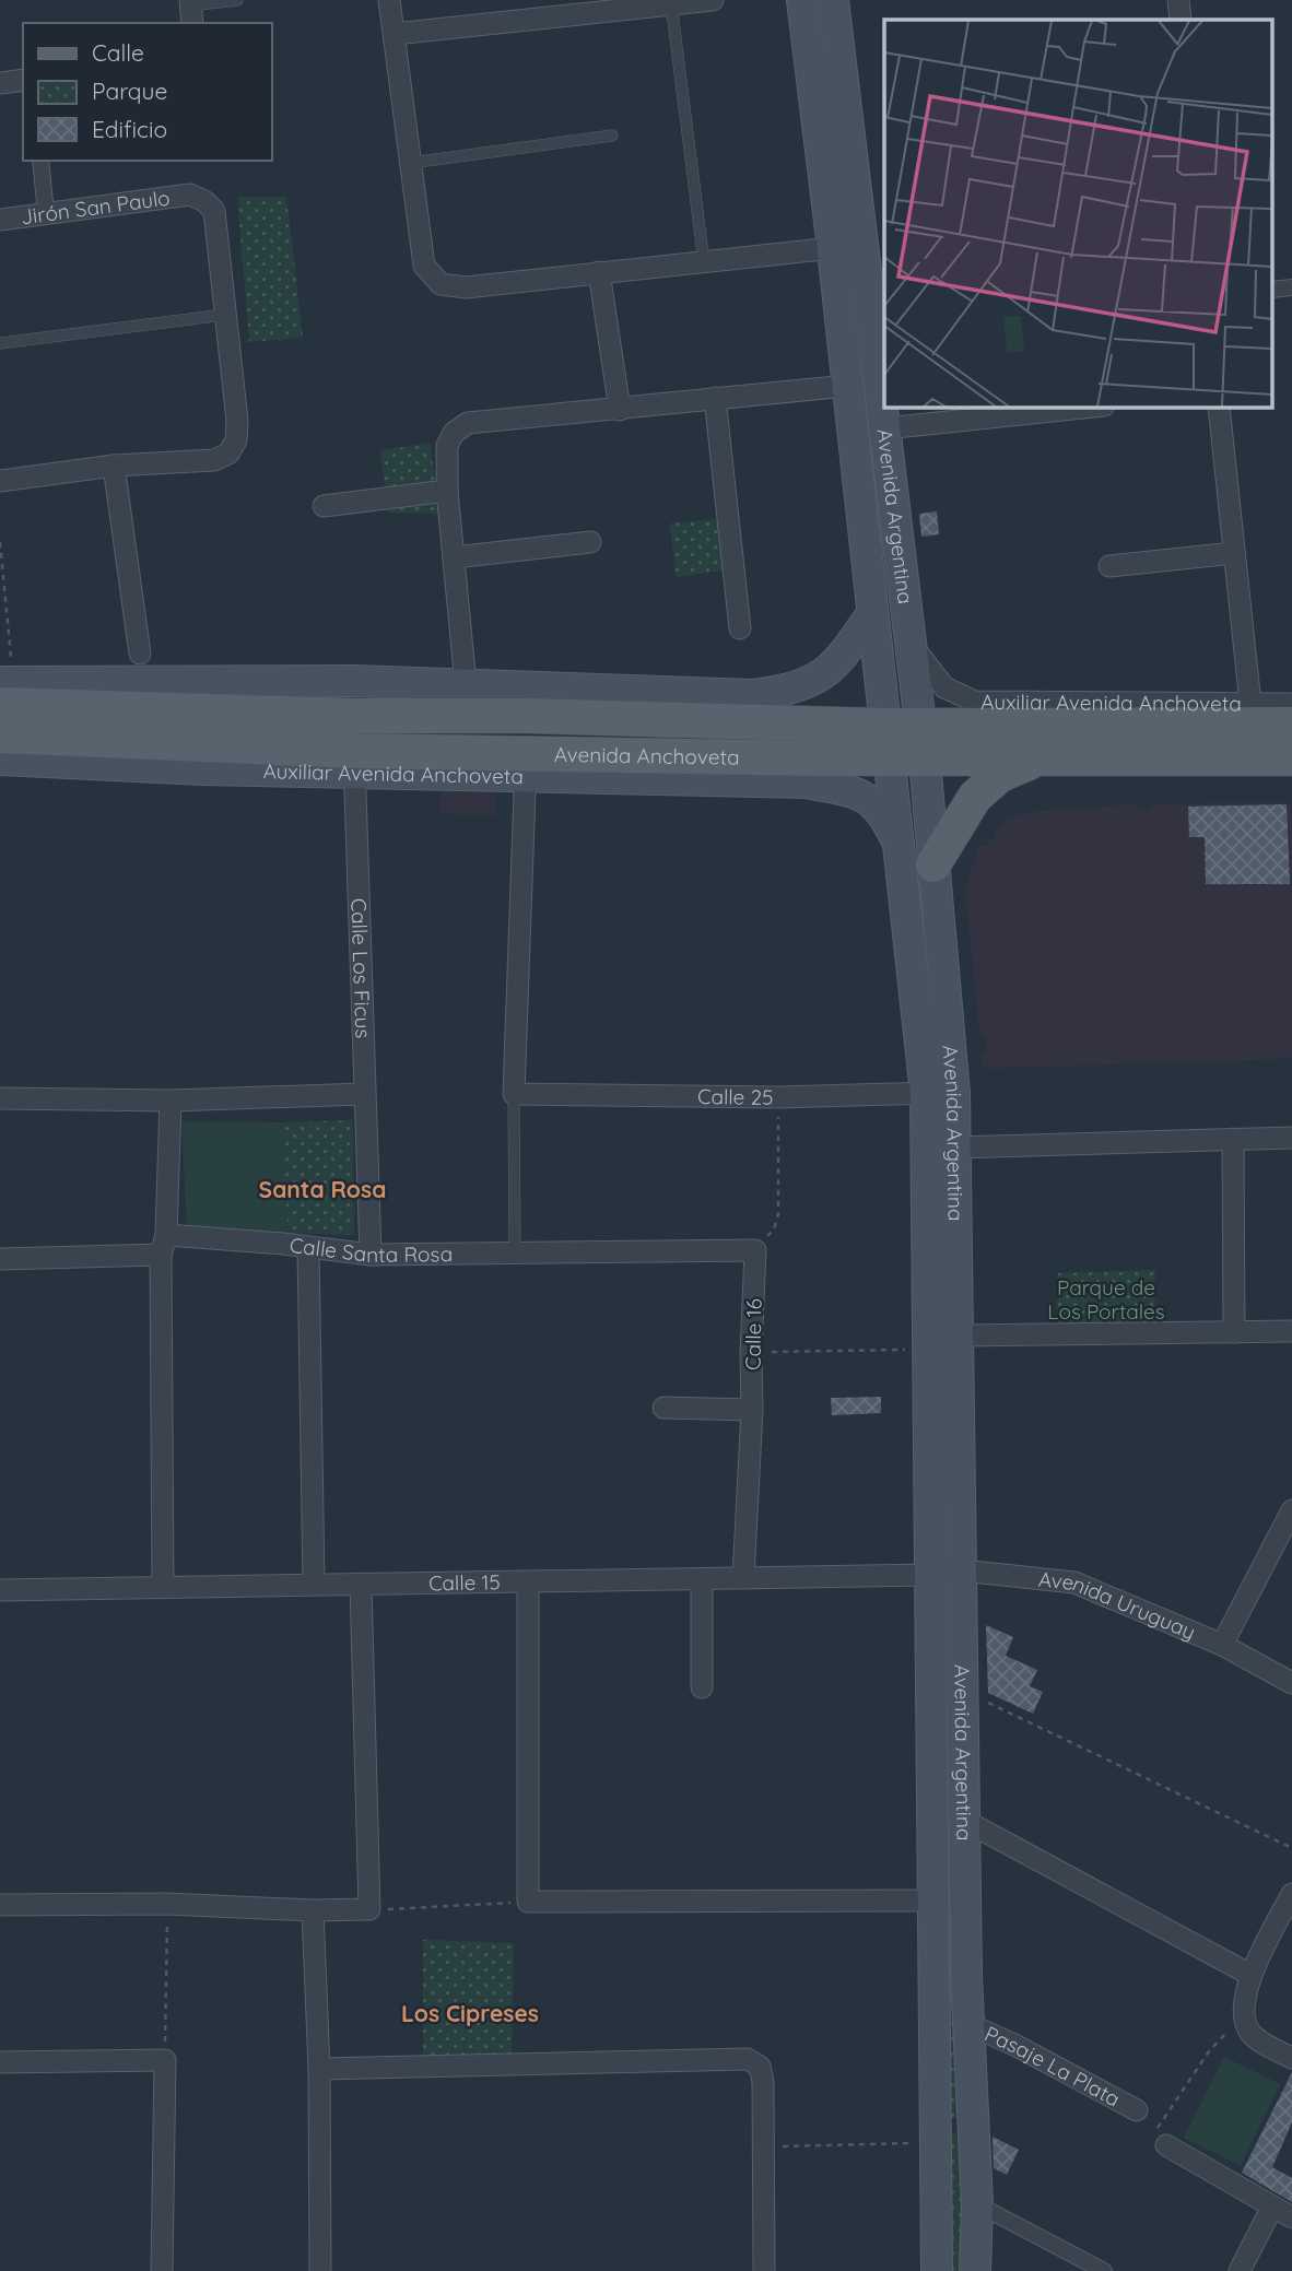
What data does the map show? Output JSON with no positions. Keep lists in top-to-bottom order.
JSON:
{
  "streets": {
    "main road": ["Avenida Argentina", "Auxiliar Avenida Anchoveta", "Avenida Anchoveta"],
    "street": [
      "Jirón San Paulo",
      "Calle Los Ficus",
      "Calle 25",
      "Calle Santa Rosa",
      "Calle 16",
      "Calle 15",
      "Avenida Uruguay",
      "Pasaje La Plata"
    ]
  },
  "crossings": [
    ["Avenida Argentina", "Auxiliar Avenida Anchoveta"],
    ["Avenida Argentina", "Avenida Anchoveta"],
    ["Avenida Argentina", "Calle 25"],
    ["Avenida Argentina", "Calle 15"],
    ["Avenida Argentina", "Avenida Uruguay"],
    ["Avenida Argentina", "Pasaje La Plata"],
    ["Auxiliar Avenida Anchoveta", "Avenida Anchoveta"],
    ["Auxiliar Avenida Anchoveta", "Calle Los Ficus"],
    ["Avenida Anchoveta", "Calle Los Ficus"],
    ["Calle Los Ficus", "Calle Santa Rosa"],
    ["Calle Santa Rosa", "Calle 16"],
    ["Calle 16", "Calle 15"],
    ["Calle 15", "Avenida Uruguay"]
  ],
  "districts": ["Santa Rosa", "Los Cipreses"],
  "parks": ["Parque de Los Portales"],
  "legend": ["Calle", "Parque", "Edificio"]
}
